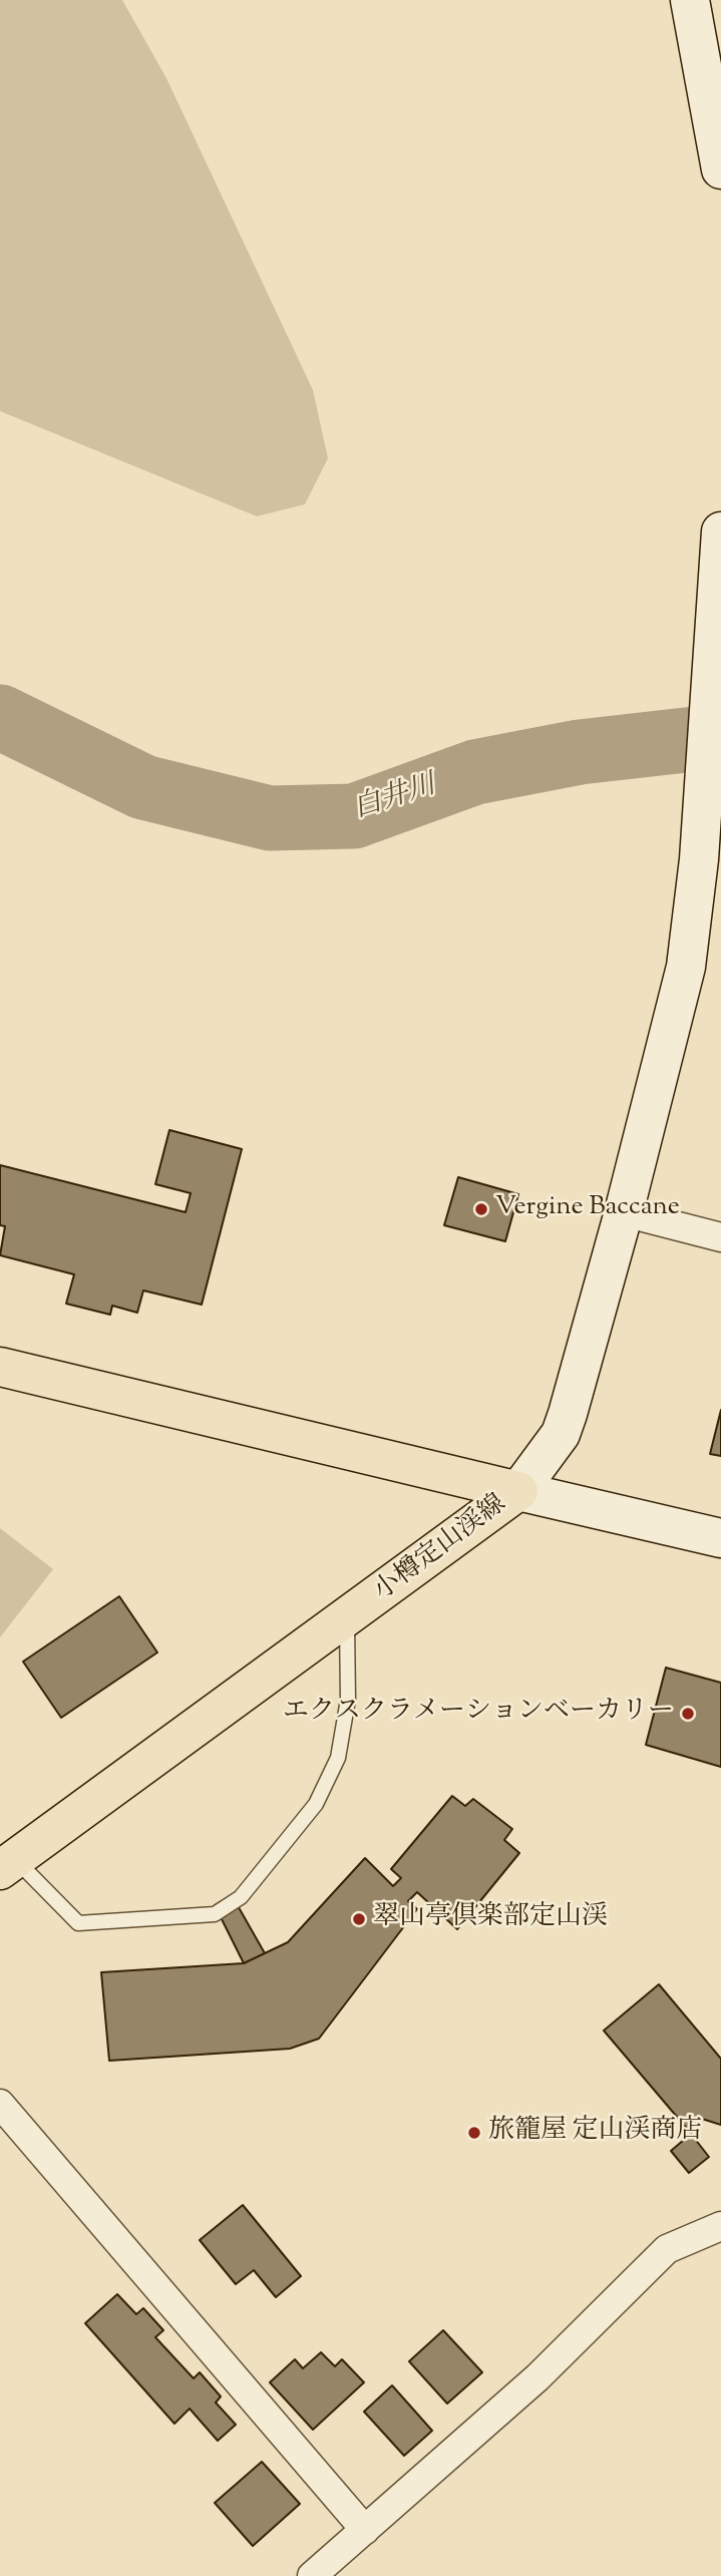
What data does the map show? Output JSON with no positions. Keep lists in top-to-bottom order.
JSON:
{
  "streets": {
    "main road": ["小樽定山渓線"]
  },
  "water": ["白井川"],
  "places": [
    "Vergine Baccane",
    "エクスクラメーションベーカリー",
    "翠山亭倶楽部定山渓",
    "旅籠屋 定山渓商店"
  ]
}
